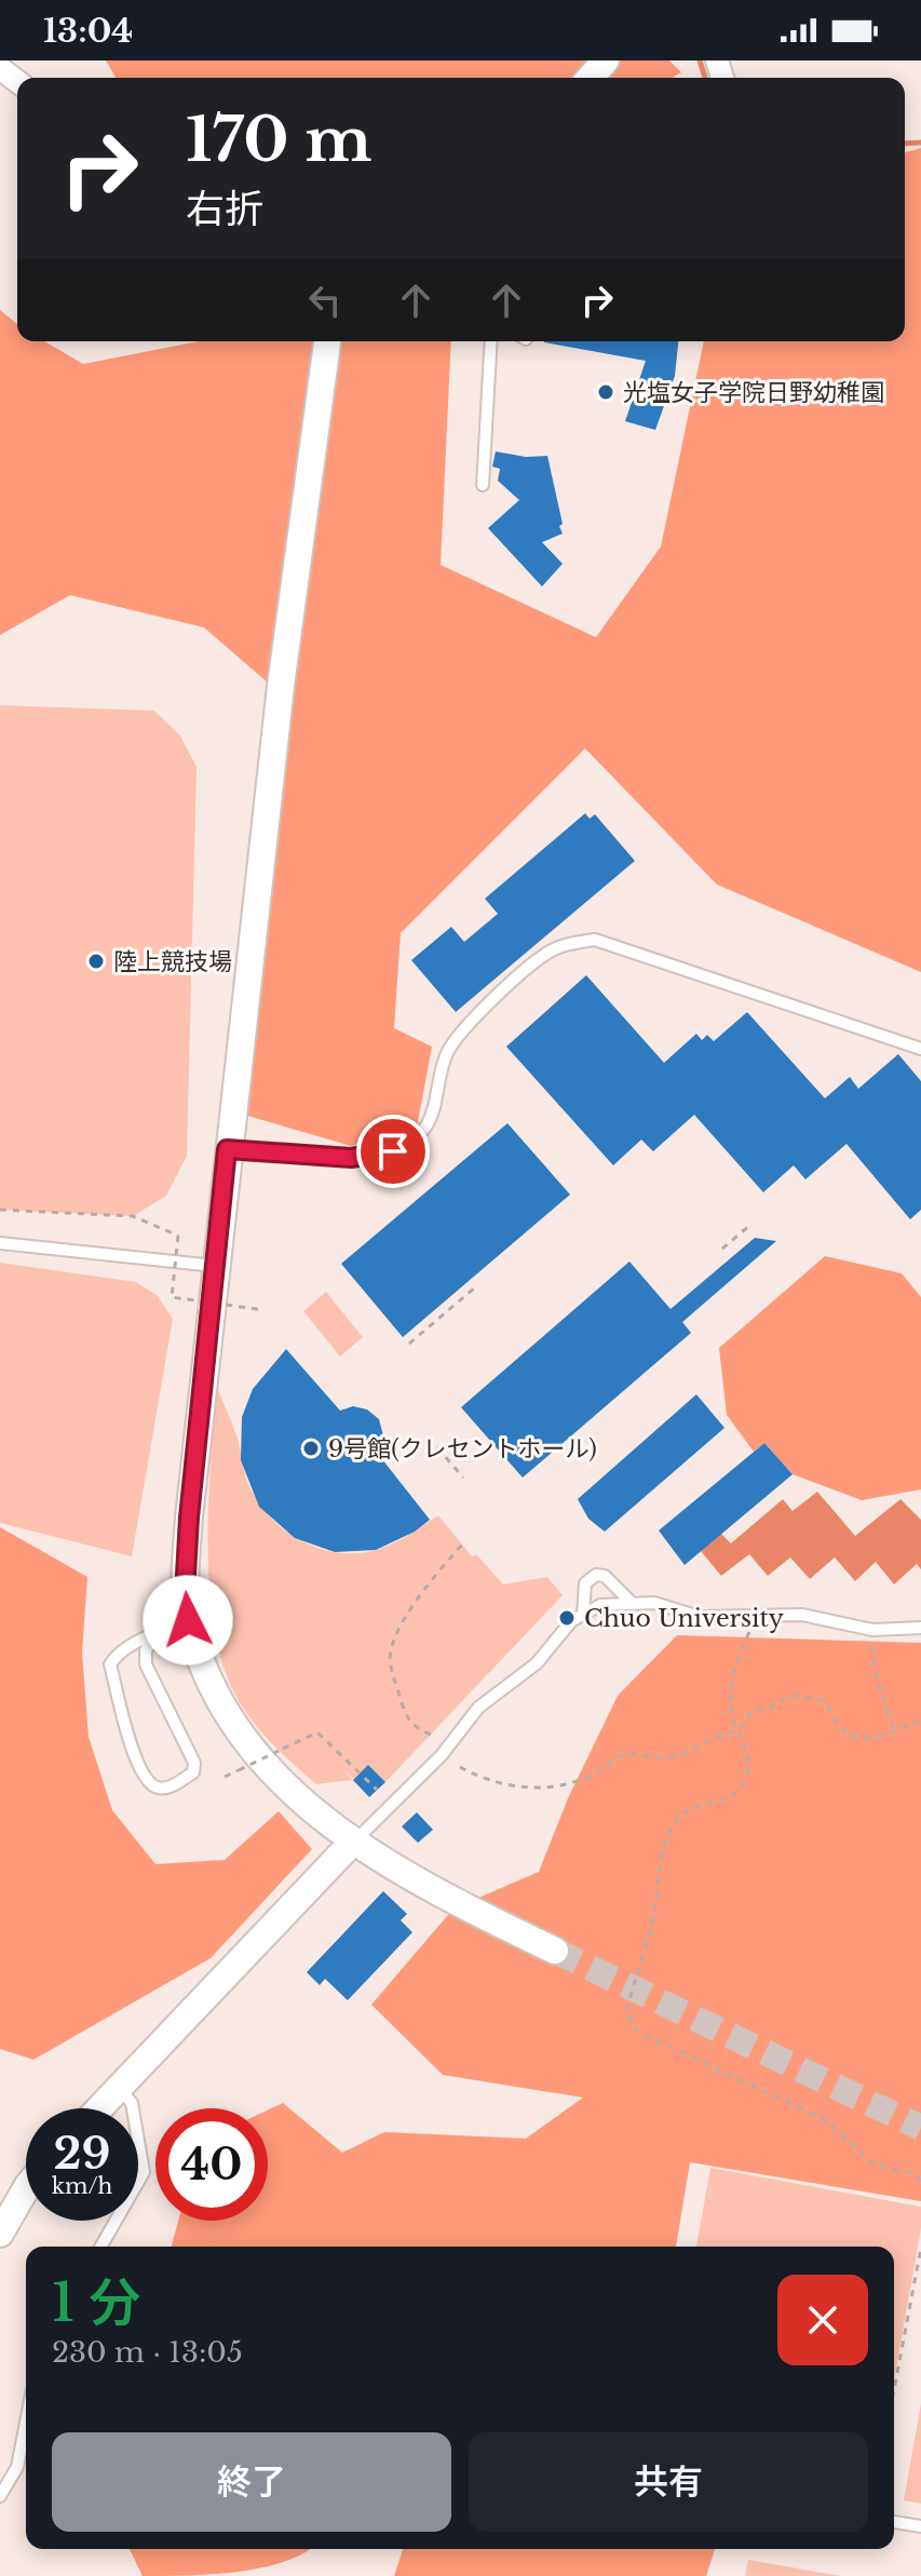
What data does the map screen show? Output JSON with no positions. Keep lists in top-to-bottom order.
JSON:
{
  "places": [
    "光塩女子学院日野幼稚園",
    "陸上競技場",
    "9号館(クレセントホール)",
    "Chuo University"
  ],
  "page": {
    "status": "13:04",
    "turn": ["170 m", "右折"],
    "speed": "29 km/h",
    "limit": "40",
    "heading": ["1 分", "230 m · 13:05"],
    "buttons": ["終了", "共有"]
  }
}
